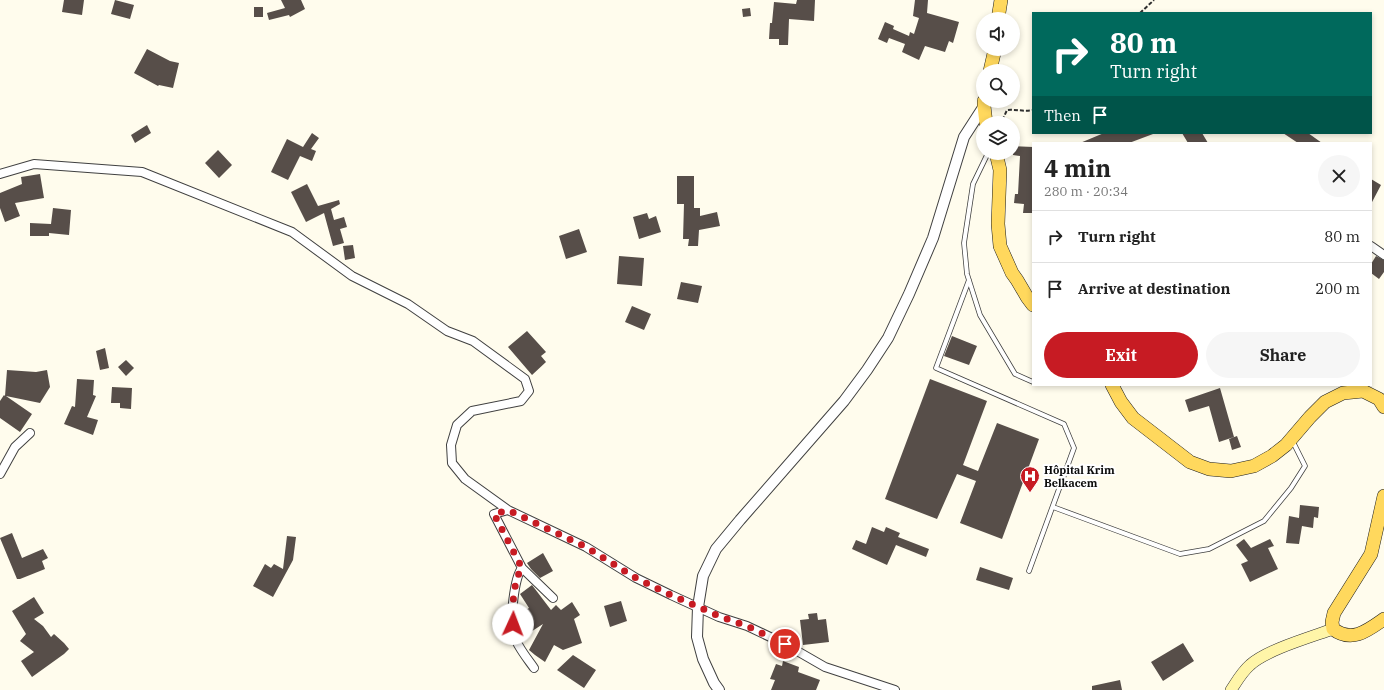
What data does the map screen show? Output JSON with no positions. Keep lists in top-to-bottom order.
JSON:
{
  "places": {
    "hospital": ["Hôpital Krim Belkacem"]
  },
  "page": {
    "turn": ["80 m", "Turn right"],
    "then": "Then",
    "heading": ["4 min", "280 m · 20:34"],
    "list": [
      {
        "name": "Turn right",
        "value": "80 m"
      },
      {
        "name": "Arrive at destination",
        "value": "200 m"
      }
    ],
    "buttons": ["Exit", "Share"]
  }
}
